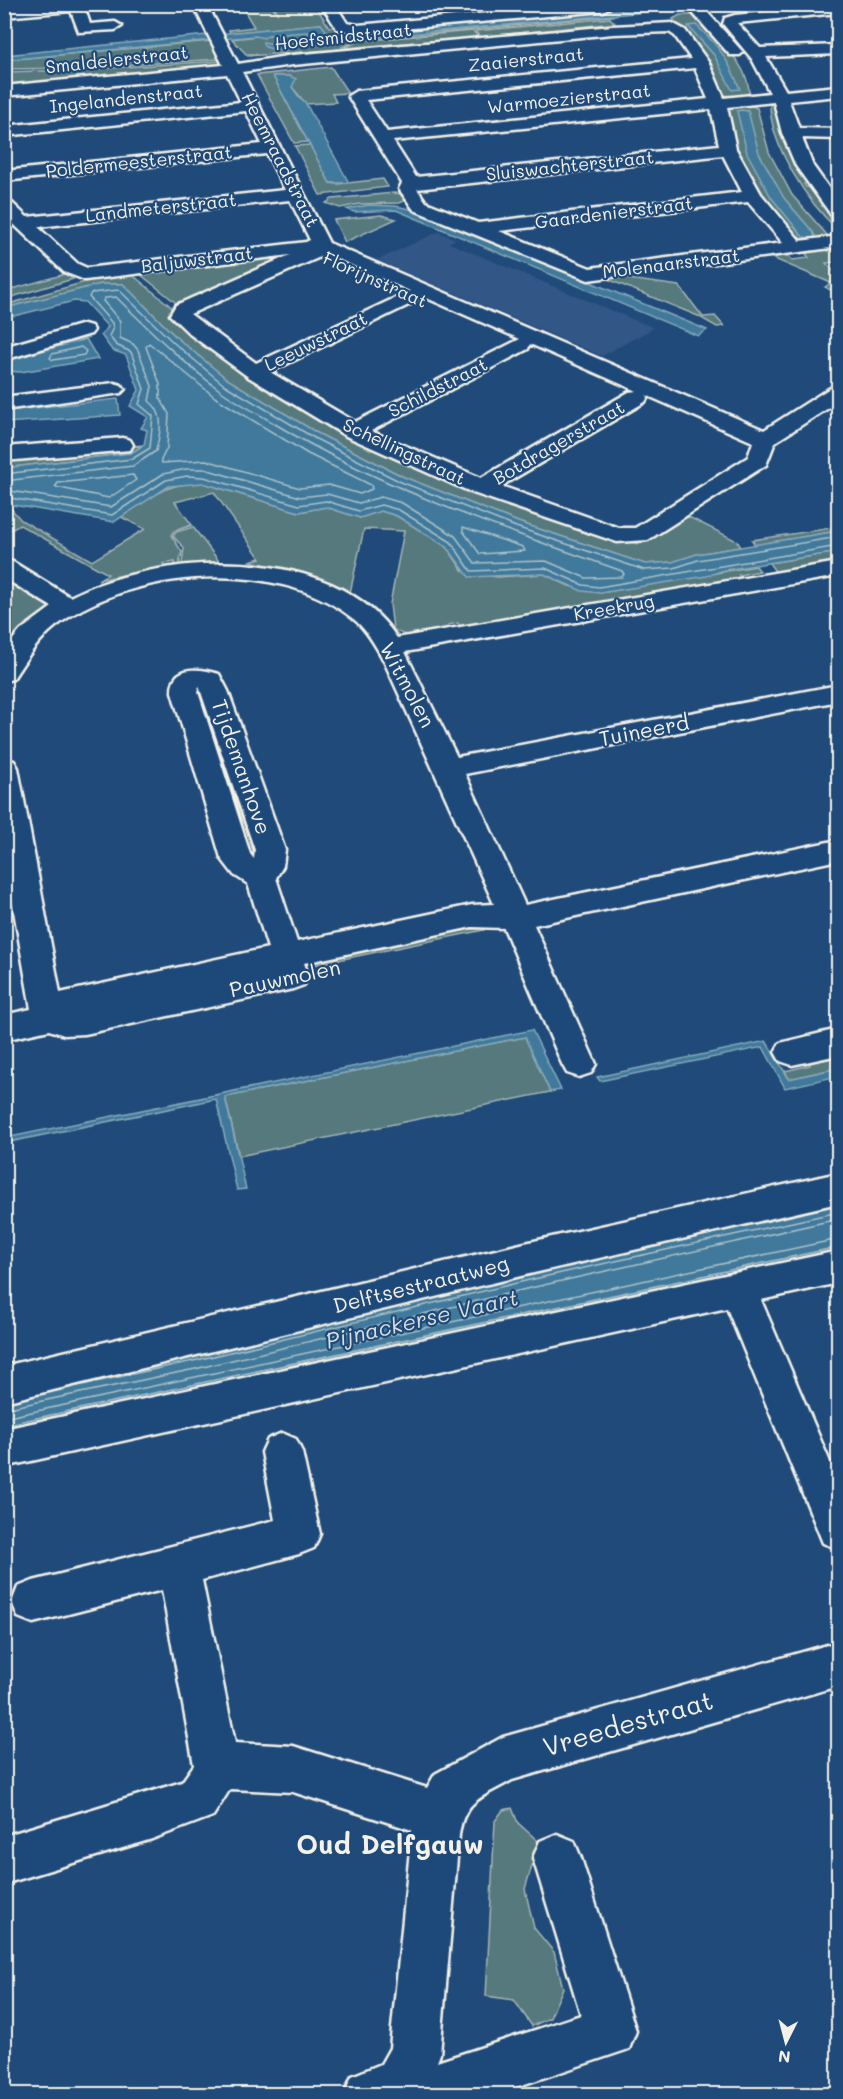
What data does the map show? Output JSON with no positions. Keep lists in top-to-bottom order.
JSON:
{
  "streets": {
    "street": [
      "Hoefsmidstraat",
      "Smaldelerstraat",
      "Zaaierstraat",
      "Ingelandenstraat",
      "Warmoezierstraat",
      "Heemraadstraat",
      "Poldermeesterstraat",
      "Sluiswachterstraat",
      "Landmeterstraat",
      "Gaardenierstraat",
      "Baljuwstraat",
      "Molenaarstraat",
      "Florijnstraat",
      "Leeuwstraat",
      "Schildstraat",
      "Botdragerstraat",
      "Schellingstraat",
      "Kreekrug",
      "Witmolen",
      "Tuineerd",
      "Tijdemanhove",
      "Pauwmolen",
      "Delftsestraatweg",
      "Vreedestraat"
    ]
  },
  "crossings": [
    ["Hoefsmidstraat", "Smaldelerstraat"],
    ["Hoefsmidstraat", "Zaaierstraat"],
    ["Hoefsmidstraat", "Heemraadstraat"],
    ["Smaldelerstraat", "Heemraadstraat"],
    ["Zaaierstraat", "Warmoezierstraat"],
    ["Ingelandenstraat", "Heemraadstraat"],
    ["Heemraadstraat", "Poldermeesterstraat"],
    ["Heemraadstraat", "Landmeterstraat"],
    ["Heemraadstraat", "Baljuwstraat"],
    ["Heemraadstraat", "Florijnstraat"],
    ["Heemraadstraat", "Schellingstraat"],
    ["Sluiswachterstraat", "Molenaarstraat"],
    ["Landmeterstraat", "Baljuwstraat"],
    ["Gaardenierstraat", "Molenaarstraat"],
    ["Baljuwstraat", "Florijnstraat"],
    ["Baljuwstraat", "Schellingstraat"],
    ["Florijnstraat", "Leeuwstraat"],
    ["Florijnstraat", "Schildstraat"],
    ["Florijnstraat", "Botdragerstraat"],
    ["Florijnstraat", "Schellingstraat"],
    ["Leeuwstraat", "Schellingstraat"],
    ["Schildstraat", "Schellingstraat"],
    ["Botdragerstraat", "Schellingstraat"],
    ["Kreekrug", "Witmolen"],
    ["Witmolen", "Tuineerd"],
    ["Witmolen", "Pauwmolen"]
  ],
  "districts": ["Oud Delfgauw"],
  "water": ["Pijnackerse Vaart"],
  "north": "bottom"
}
